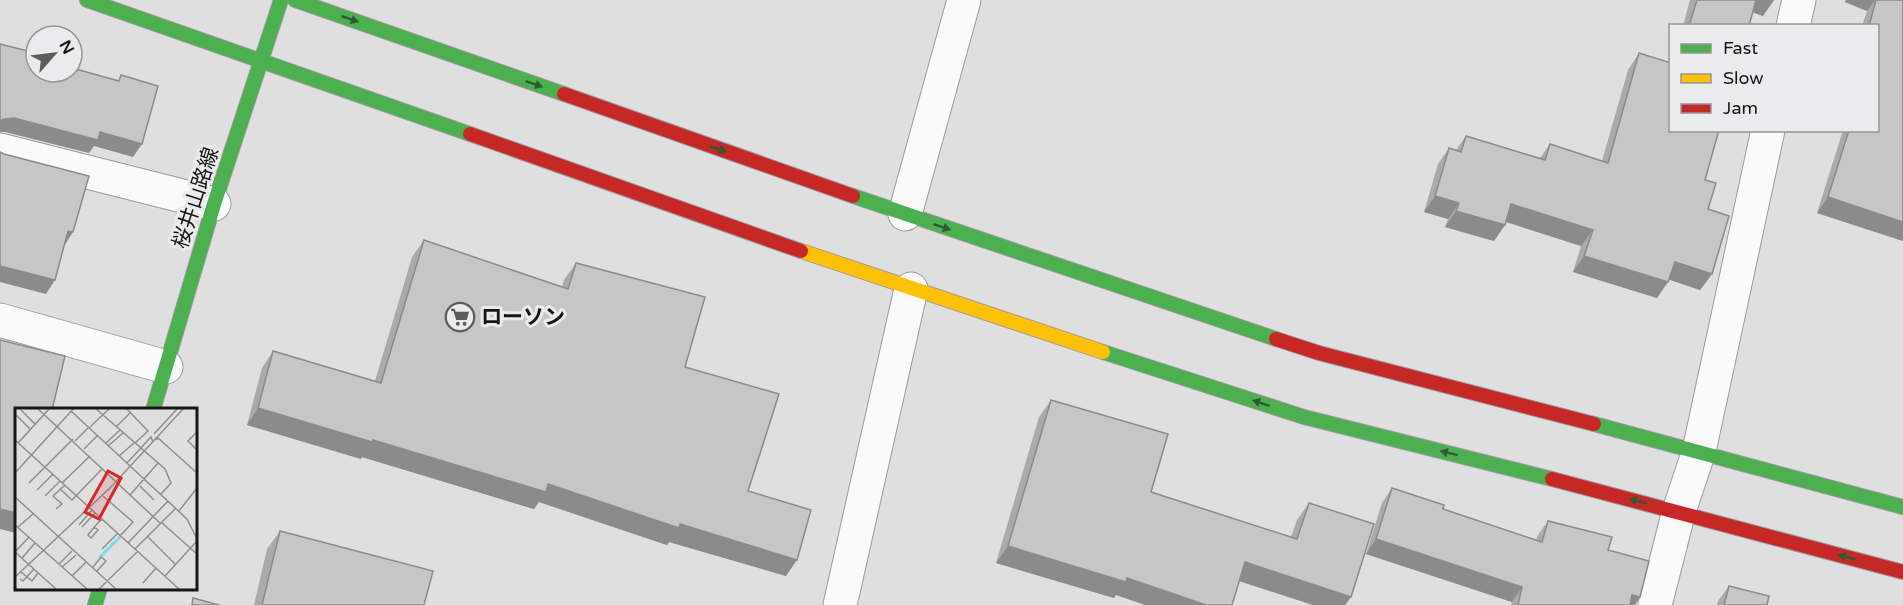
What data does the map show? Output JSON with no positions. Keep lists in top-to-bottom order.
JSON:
{
  "streets": {
    "street": ["桜井山路線"]
  },
  "places": {
    "supermarket": ["ローソン"]
  },
  "legend": ["Fast", "Slow", "Jam"],
  "north": "top right"
}
